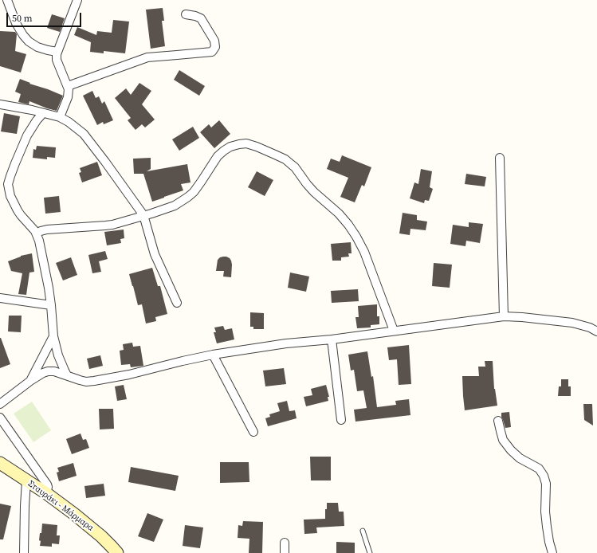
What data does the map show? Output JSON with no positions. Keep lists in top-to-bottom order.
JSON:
{
  "streets": {
    "street": ["Σταυράκι - Μάρμαρα"]
  },
  "scale_bar": "50 m"
}
